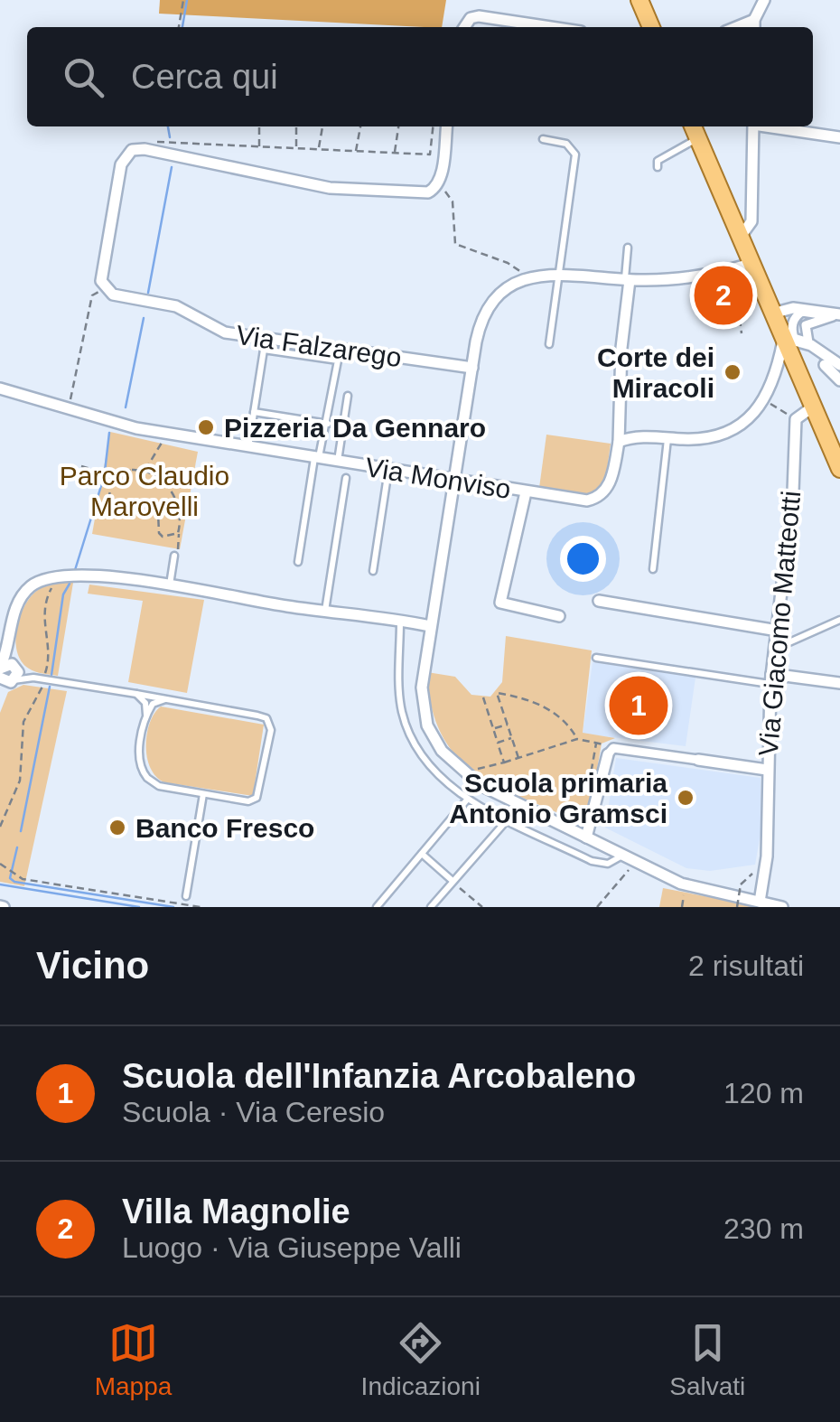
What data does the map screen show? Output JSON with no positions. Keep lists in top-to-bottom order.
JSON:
{
  "streets": {
    "street": ["Via Falzarego", "Via Monviso", "Via Giacomo Matteotti"]
  },
  "parks": ["Parco Claudio Marovelli"],
  "places": [
    "Corte dei Miracoli",
    "Pizzeria Da Gennaro",
    "Scuola primaria Antonio Gramsci",
    "Banco Fresco"
  ],
  "page": {
    "search": "Cerca qui",
    "pins": ["2", "1"],
    "heading": ["Vicino", "2 risultati"],
    "list": [
      {
        "mark": "1",
        "name": "Scuola dell'Infanzia Arcobaleno",
        "note": "Scuola · Via Ceresio",
        "value": "120 m"
      },
      {
        "mark": "2",
        "name": "Villa Magnolie",
        "note": "Luogo · Via Giuseppe Valli",
        "value": "230 m"
      }
    ],
    "nav": ["Mappa", "Indicazioni", "Salvati"]
  }
}
